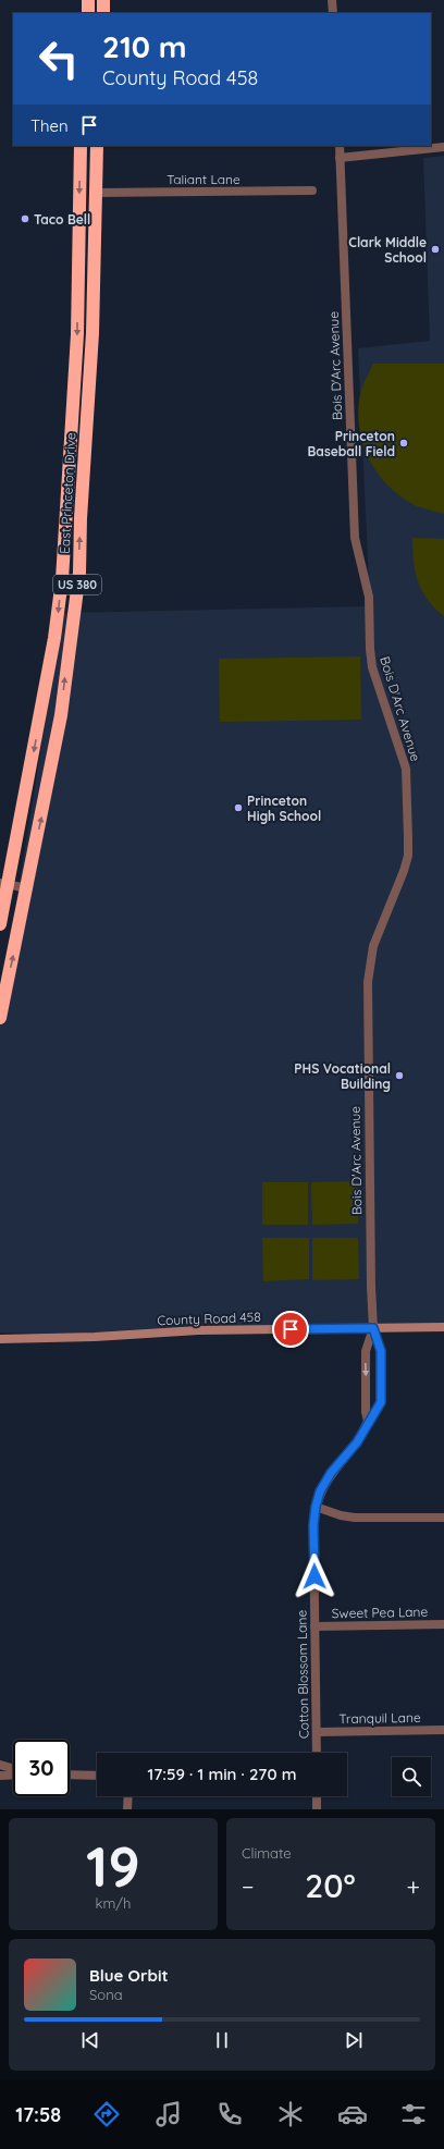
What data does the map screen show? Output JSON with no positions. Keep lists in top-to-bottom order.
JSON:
{
  "streets": {
    "highway": ["East Princeton Drive", "US 380"],
    "street": [
      "Taliant Lane",
      "Bois D'Arc Avenue",
      "County Road 458",
      "Sweet Pea Lane",
      "Cotton Blossom Lane",
      "Tranquil Lane"
    ]
  },
  "crossings": [
    ["Taliant Lane", "East Princeton Drive"],
    ["Bois D'Arc Avenue", "County Road 458"],
    ["Bois D'Arc Avenue", "Cotton Blossom Lane"],
    ["County Road 458", "Cotton Blossom Lane"],
    ["Sweet Pea Lane", "Cotton Blossom Lane"],
    ["Cotton Blossom Lane", "Tranquil Lane"]
  ],
  "places": [
    "Taco Bell",
    "Clark Middle School",
    "Princeton Baseball Field",
    "Princeton High School",
    "PHS Vocational Building"
  ],
  "page": {
    "turn": ["210 m", "County Road 458"],
    "then": "Then",
    "limit": "30",
    "trip": "17:59 · 1 min · 270 m",
    "tile": [
      ["19", "km/h"],
      "Climate"
    ],
    "heat": ["−", "20°", "+"],
    "song": ["Blue Orbit", "Sona"],
    "tabs": "17:58"
  }
}
